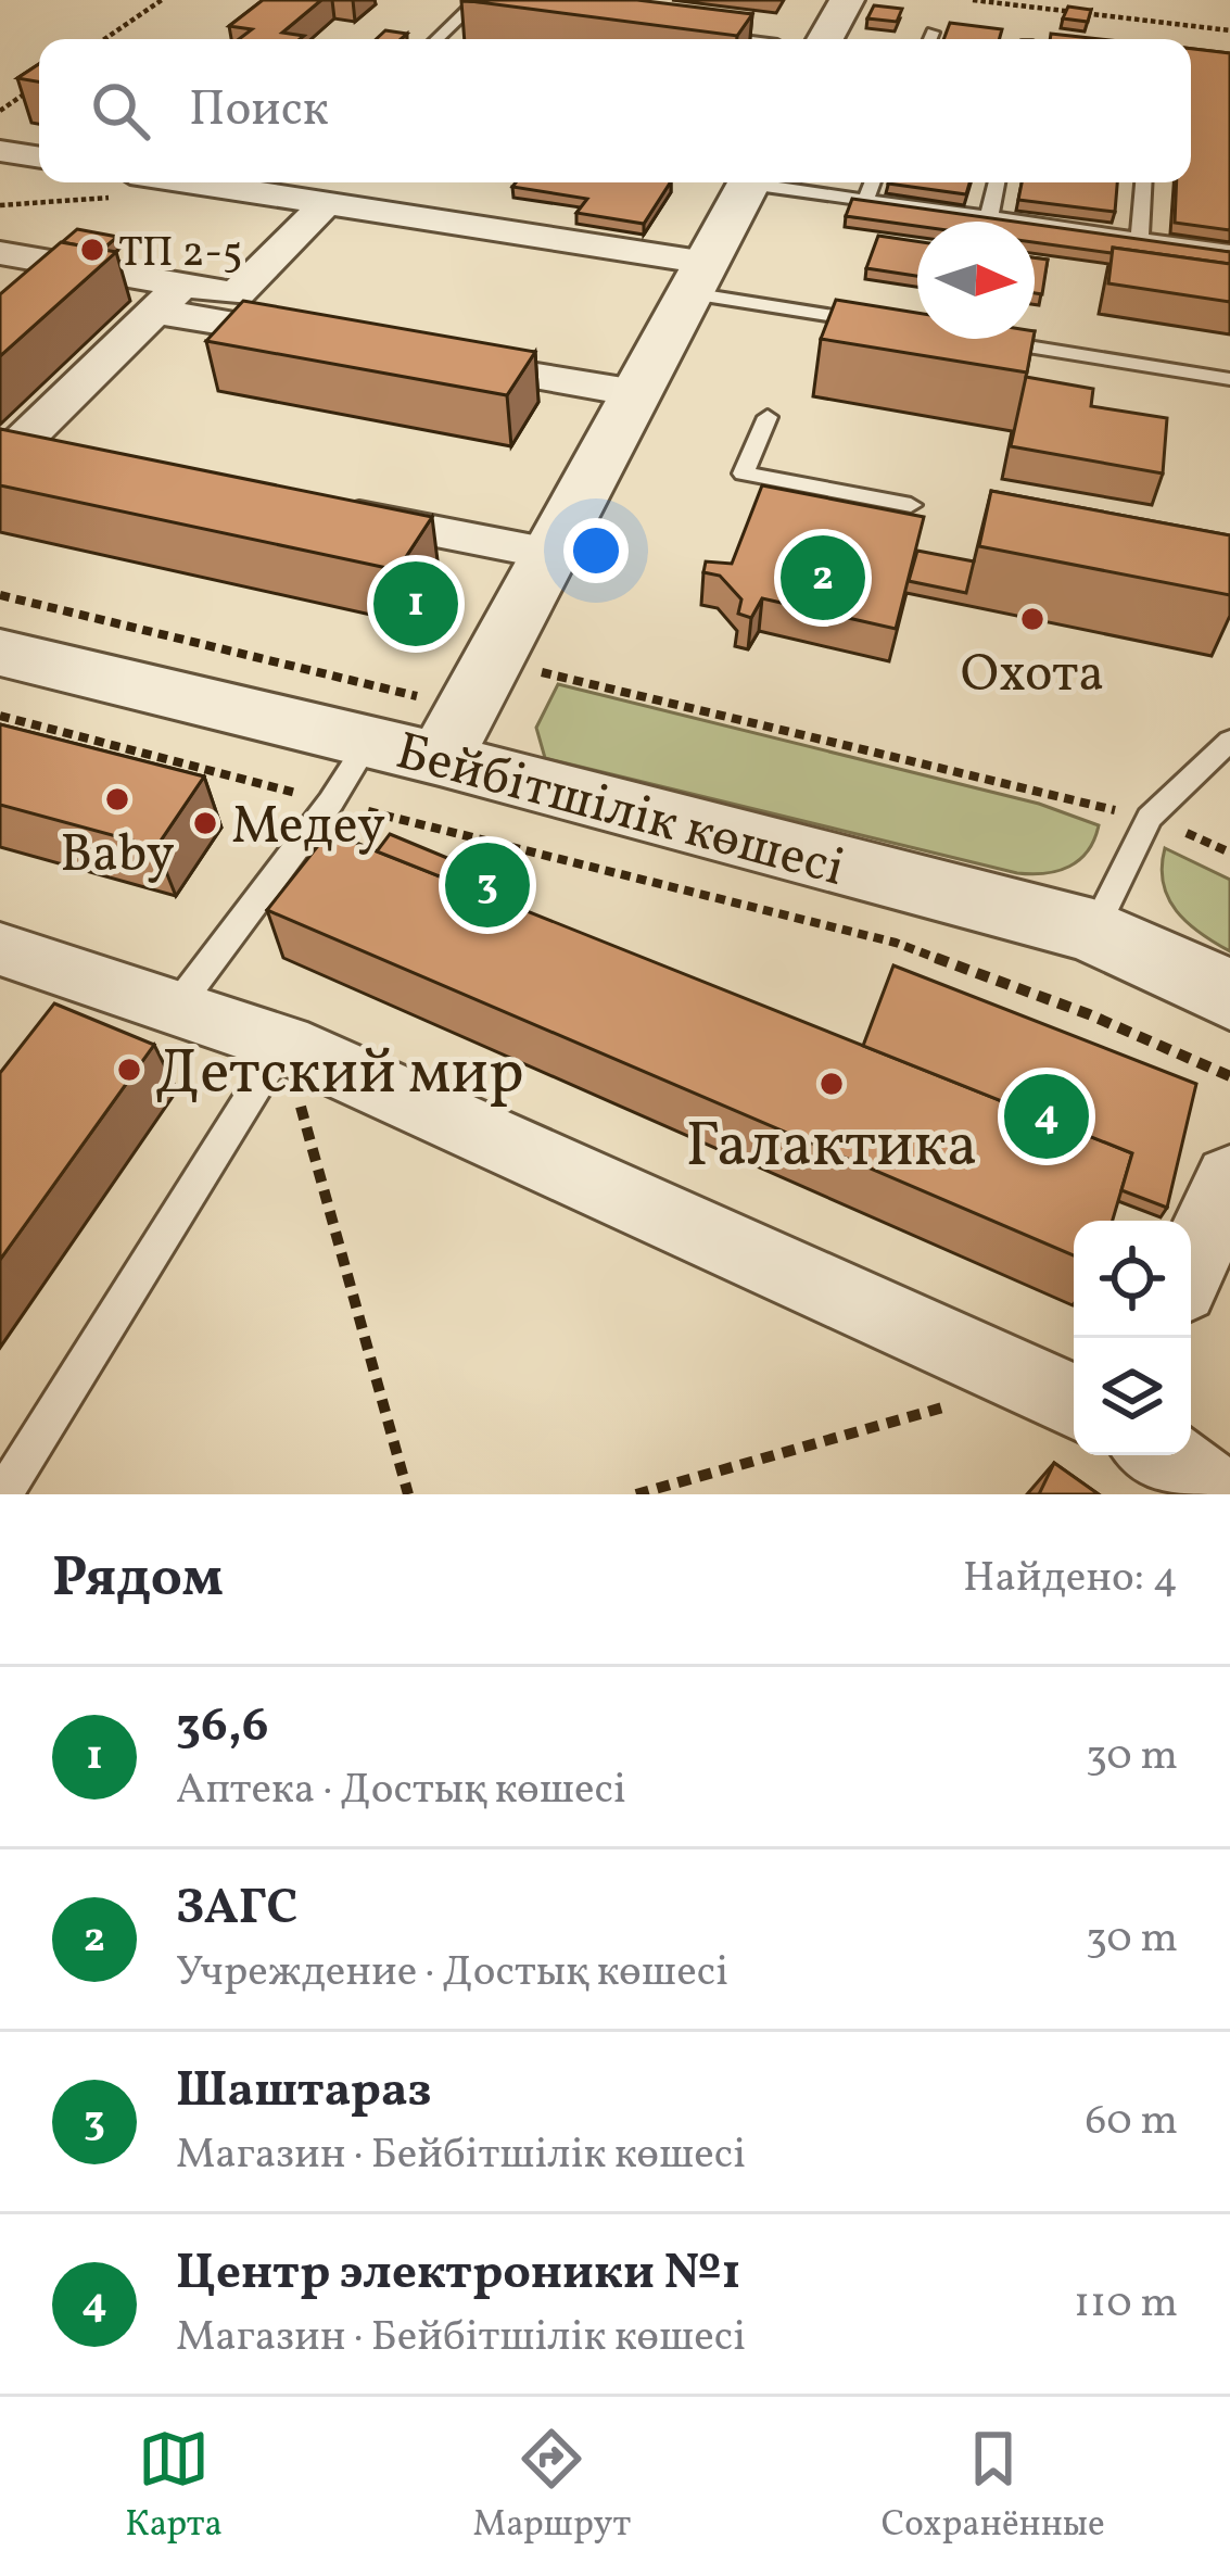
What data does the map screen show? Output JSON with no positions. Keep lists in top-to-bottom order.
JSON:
{
  "streets": {
    "street": ["Бейбітшілік көшесі"]
  },
  "places": [
    "ТП 2-5",
    "Охота",
    "Baby",
    "Медеу",
    "Детский мир",
    "Галактика"
  ],
  "north": "right",
  "page": {
    "search": "Поиск",
    "pins": [
      "2",
      "1",
      "3",
      "4"
    ],
    "heading": ["Рядом", "Найдено: 4"],
    "list": [
      {
        "mark": "1",
        "name": "36,6",
        "note": "Аптека · Достық көшесі",
        "value": "30 m"
      },
      {
        "mark": "2",
        "name": "ЗАГС",
        "note": "Учреждение · Достық көшесі",
        "value": "30 m"
      },
      {
        "mark": "3",
        "name": "Шаштараз",
        "note": "Магазин · Бейбітшілік көшесі",
        "value": "60 m"
      },
      {
        "mark": "4",
        "name": "Центр электроники №1",
        "note": "Магазин · Бейбітшілік көшесі",
        "value": "110 m"
      }
    ],
    "nav": ["Карта", "Маршрут", "Сохранённые"]
  }
}
